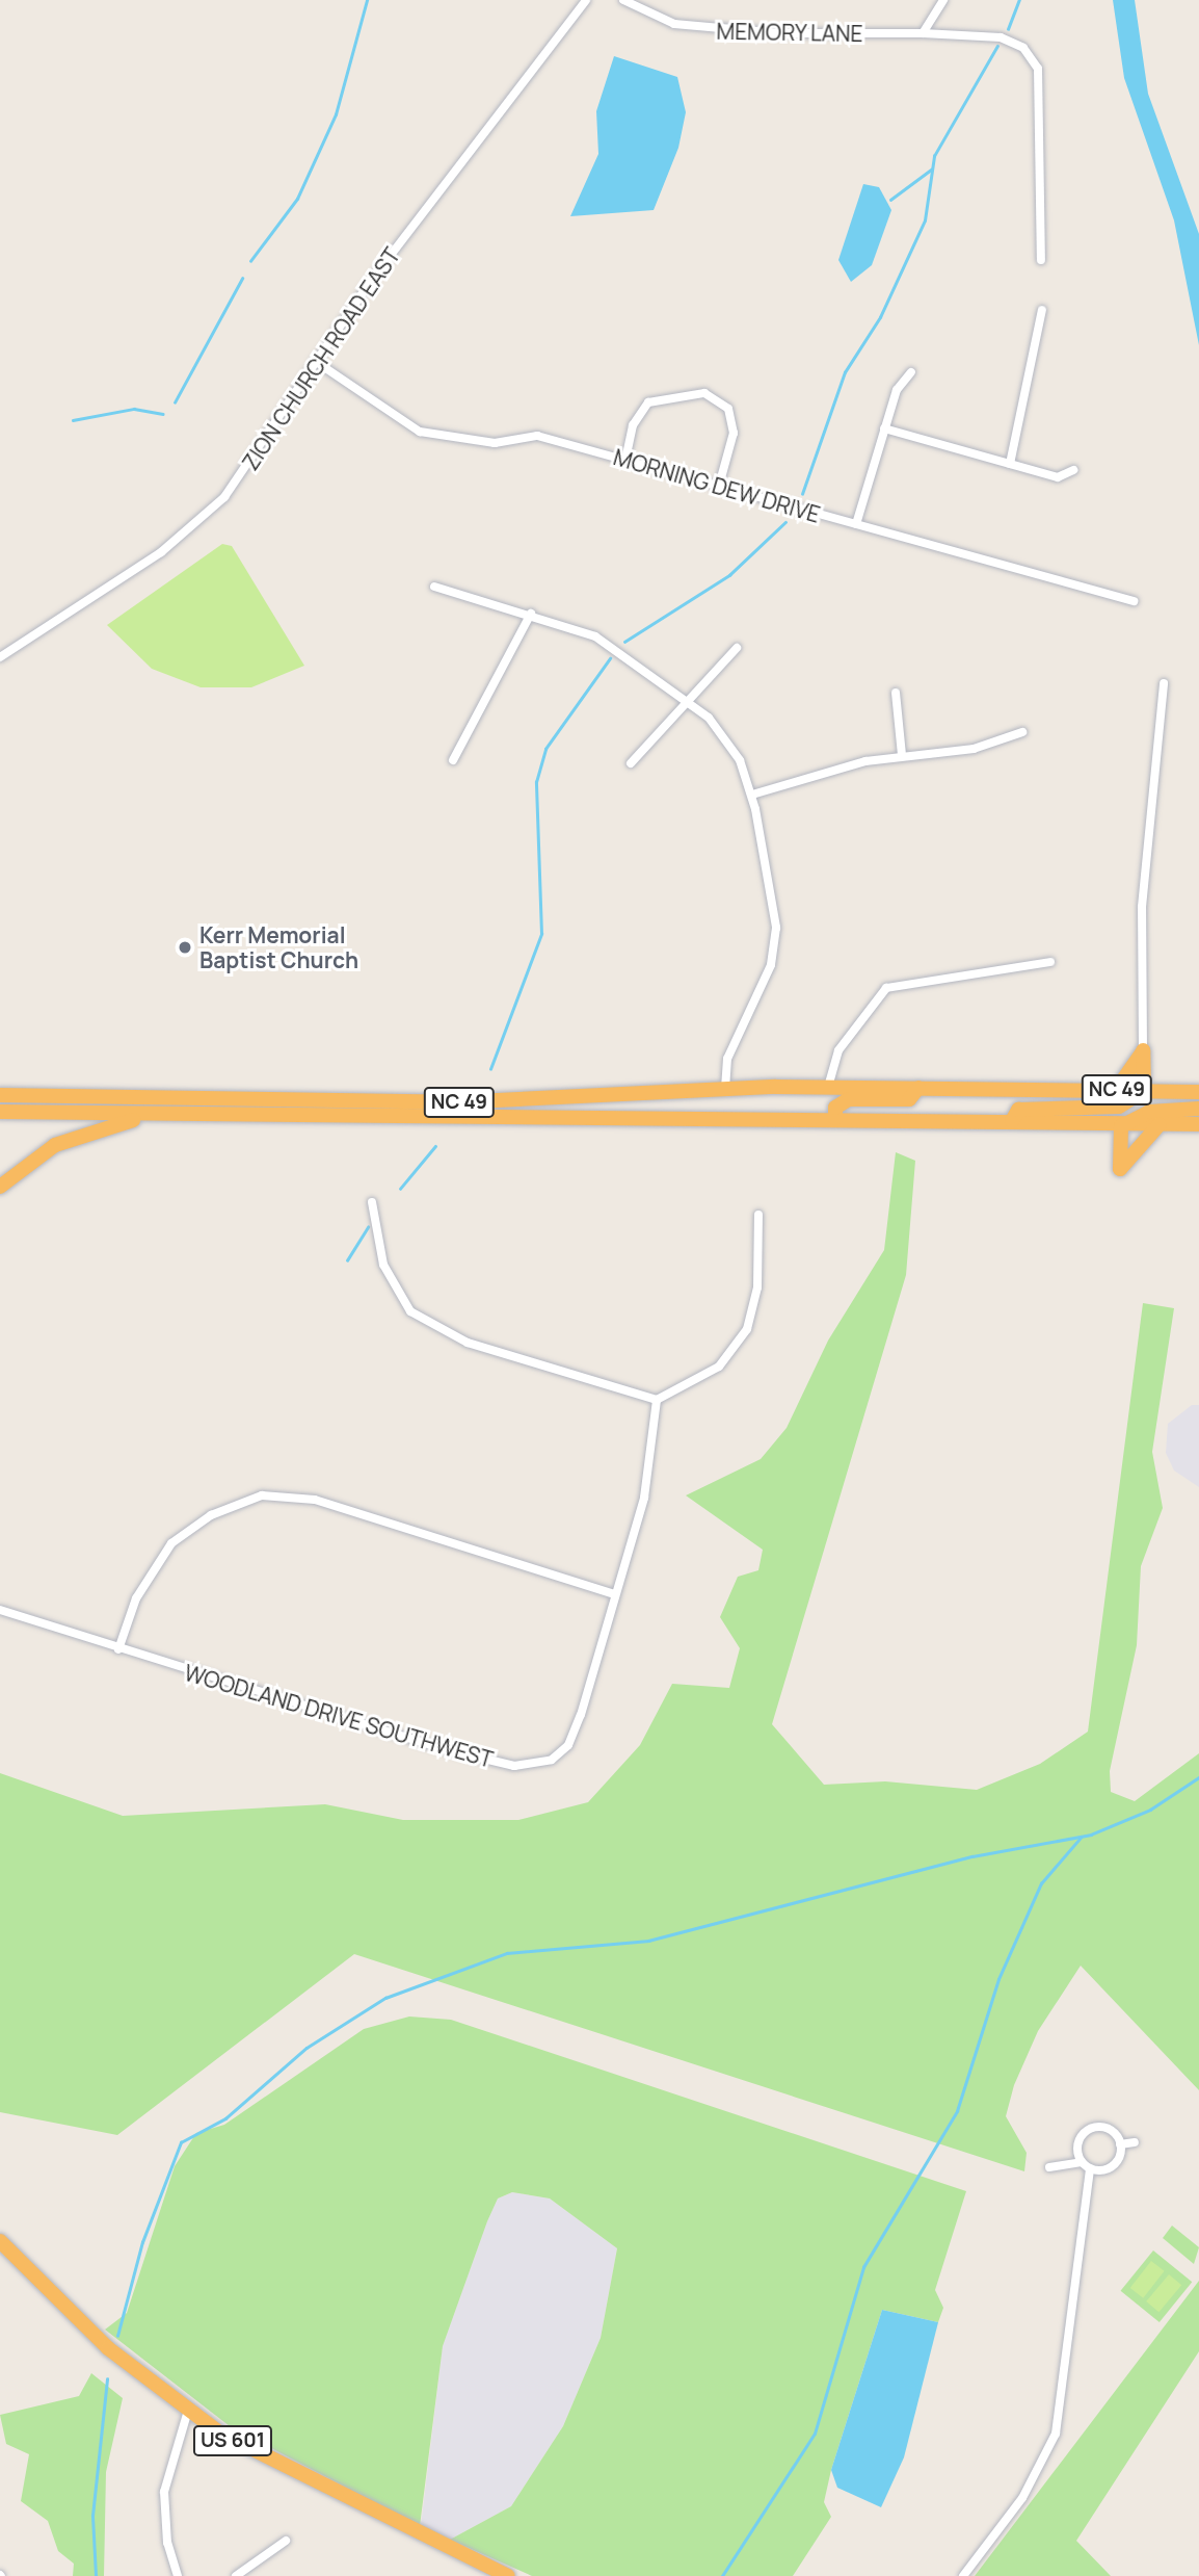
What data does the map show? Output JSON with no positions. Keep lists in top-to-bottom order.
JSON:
{
  "streets": {
    "highway": ["NC 49", "US 601"],
    "street": [
      "MEMORY LANE",
      "ZION CHURCH ROAD EAST",
      "MORNING DEW DRIVE",
      "WOODLAND DRIVE SOUTHWEST"
    ]
  },
  "crossings": [
    ["ZION CHURCH ROAD EAST", "MORNING DEW DRIVE"]
  ],
  "places": ["Kerr Memorial Baptist Church"]
}
